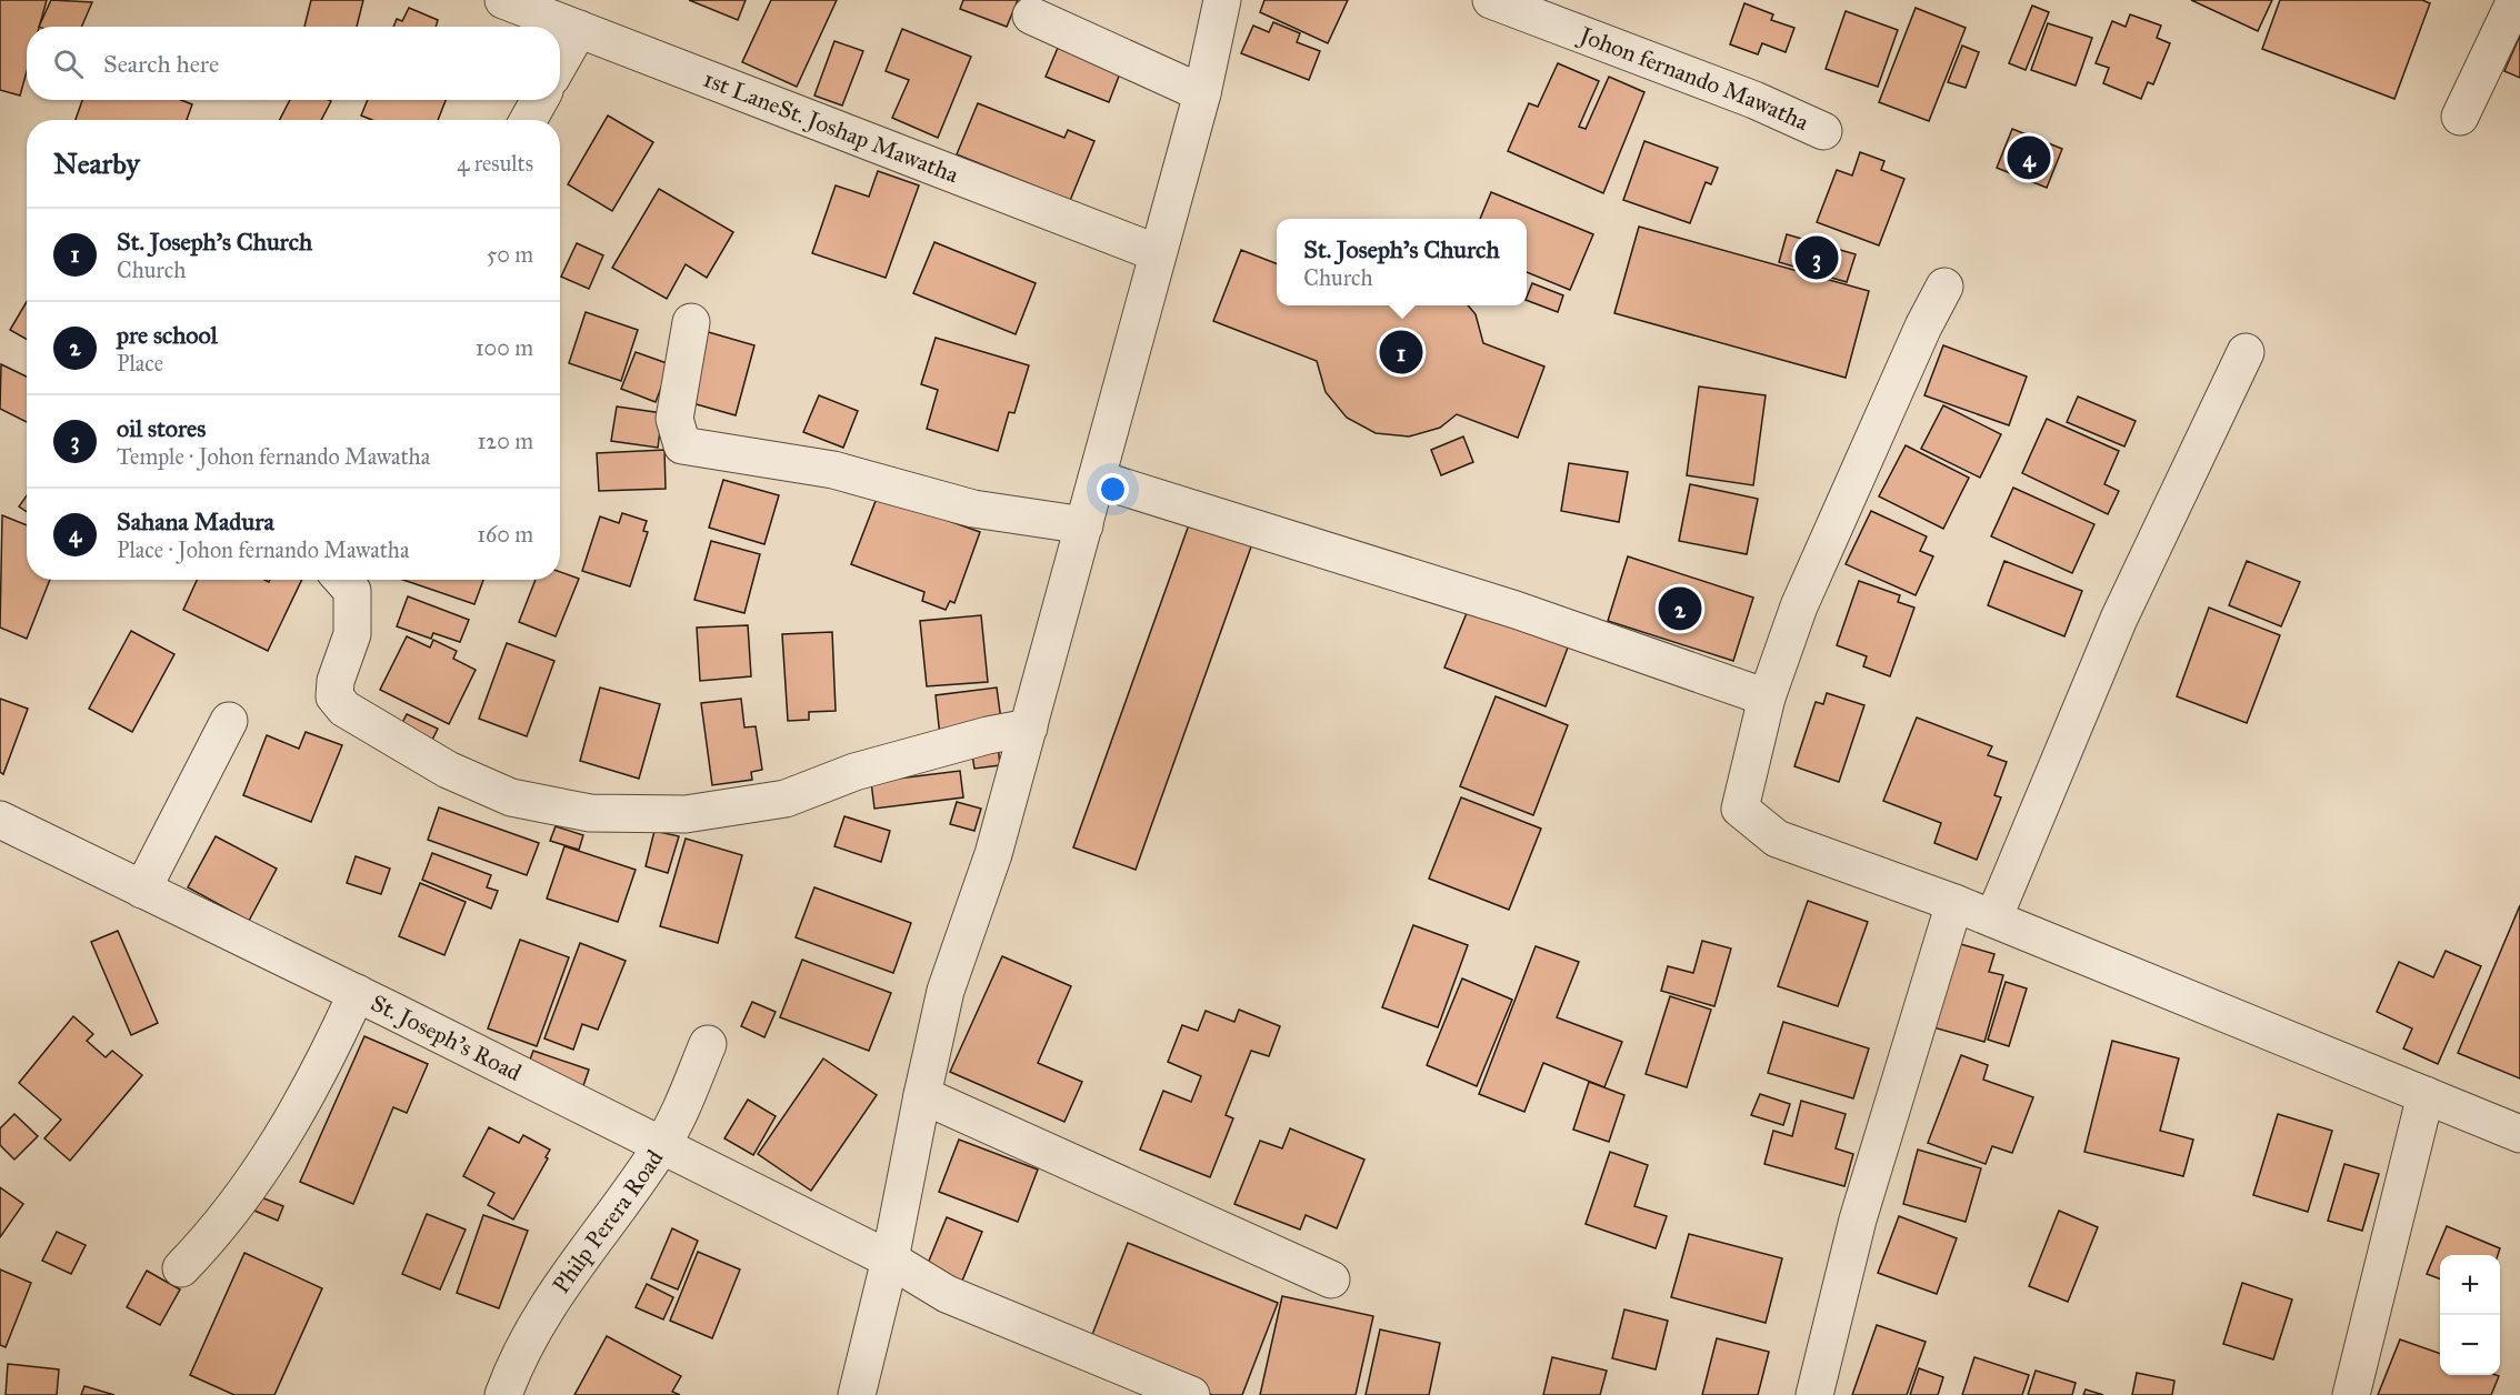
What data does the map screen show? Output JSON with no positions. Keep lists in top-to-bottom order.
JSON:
{
  "streets": {
    "street": [
      "Johon fernando Mawatha",
      "1st LaneSt. Joshap Mawatha",
      "St. Joseph's Road",
      "Philp Perera Road"
    ]
  },
  "crossings": [
    ["St. Joseph's Road", "Philp Perera Road"]
  ],
  "page": {
    "search": "Search here",
    "heading": ["Nearby", "4 results"],
    "pins": [
      "4",
      "3",
      "1",
      "2"
    ],
    "list": [
      {
        "mark": "1",
        "name": "St. Joseph's Church",
        "note": "Church",
        "value": "50 m"
      },
      {
        "mark": "2",
        "name": "pre school",
        "note": "Place",
        "value": "100 m"
      },
      {
        "mark": "3",
        "name": "oil stores",
        "note": "Temple · Johon fernando Mawatha",
        "value": "120 m"
      },
      {
        "mark": "4",
        "name": "Sahana Madura",
        "note": "Place · Johon fernando Mawatha",
        "value": "160 m"
      }
    ],
    "popup": ["St. Joseph's Church", "Church"],
    "map_buttons": ["+", "−"]
  }
}
